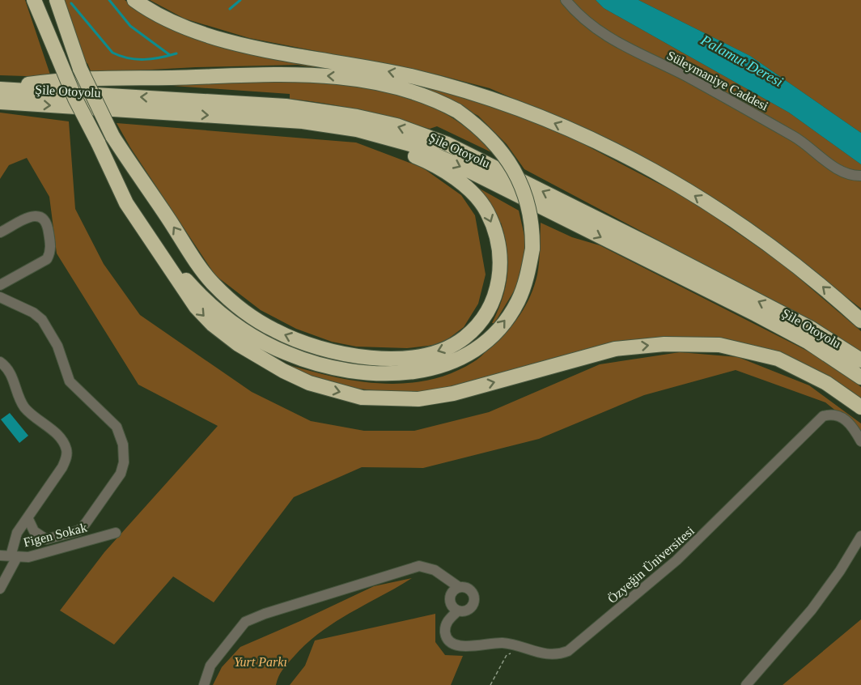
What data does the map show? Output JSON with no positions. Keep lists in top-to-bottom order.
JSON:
{
  "streets": {
    "highway": ["Şile Otoyolu"],
    "street": ["Süleymaniye Caddesi", "Figen Sokak", "Özyeğin Üniversitesi"]
  },
  "water": ["Palamut Deresi"],
  "parks": ["Yurt Parkı"]
}
